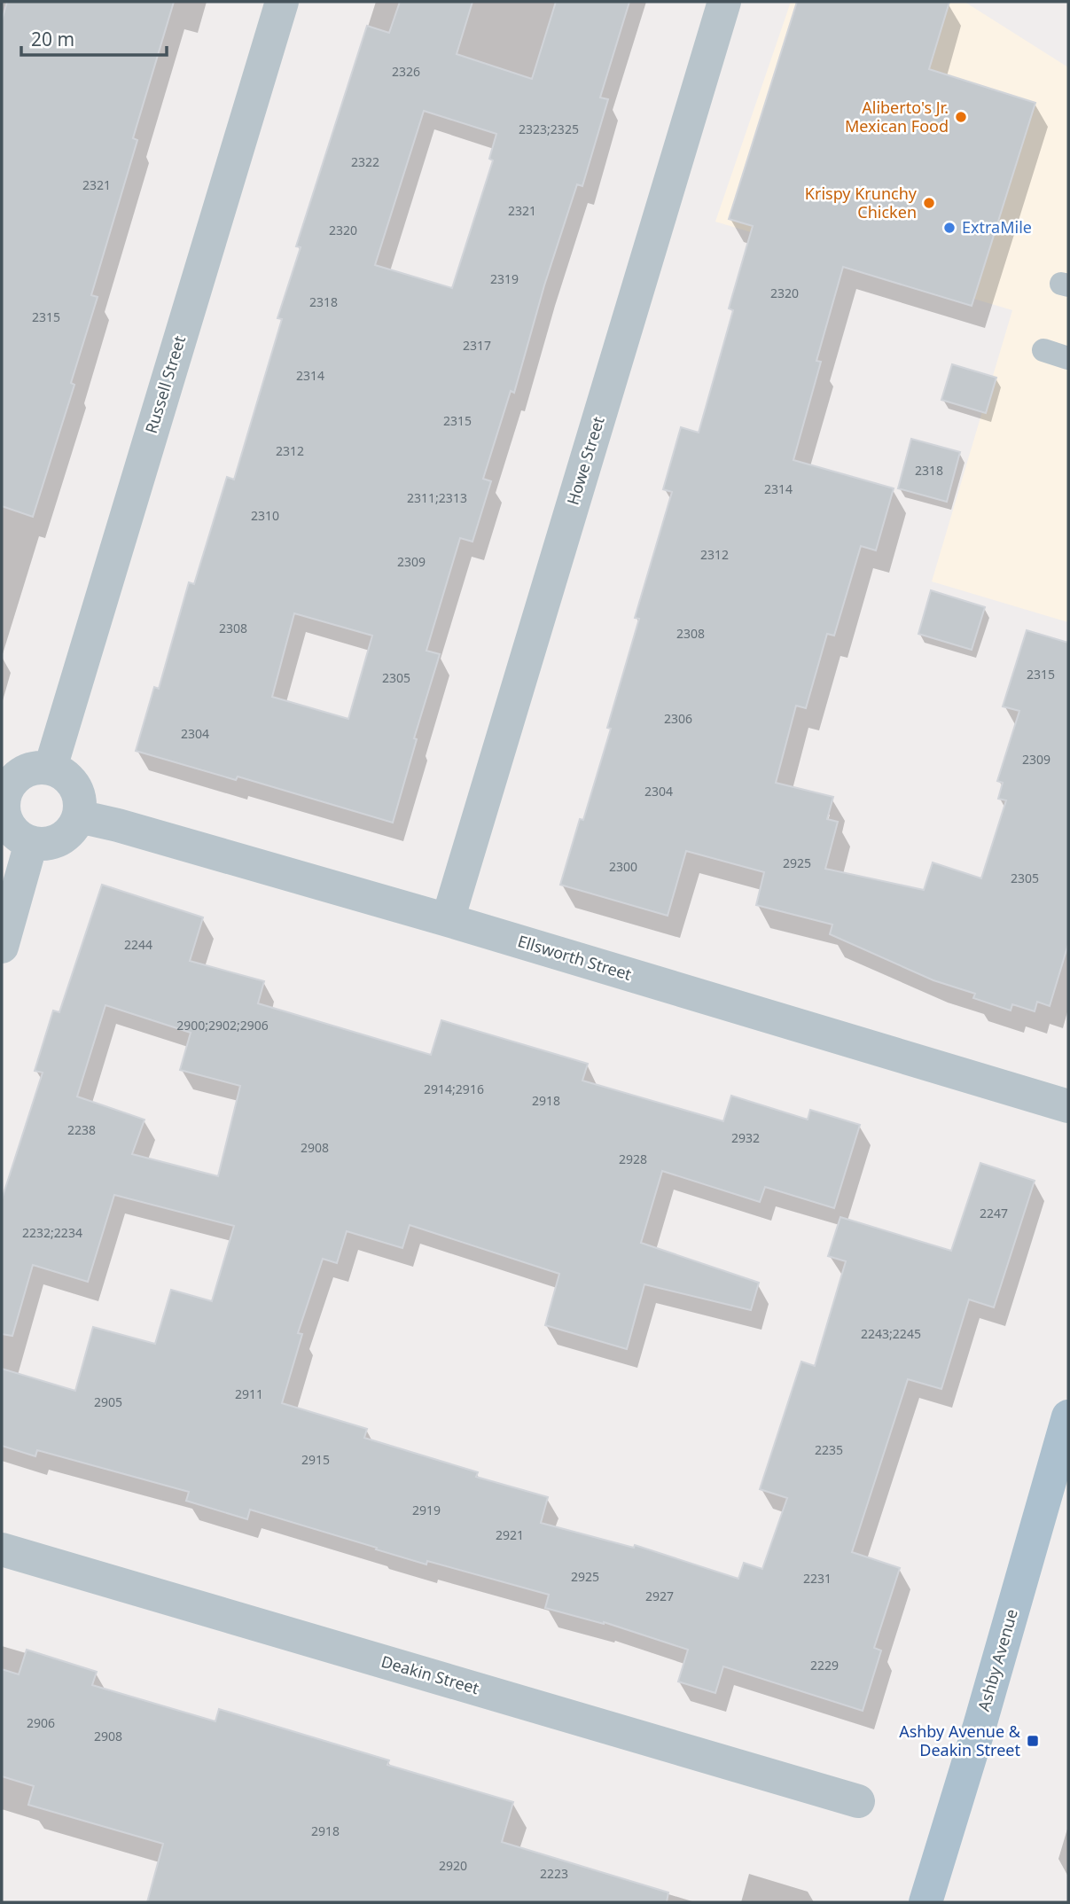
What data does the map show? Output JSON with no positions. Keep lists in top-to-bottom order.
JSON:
{
  "streets": {
    "main road": ["Ashby Avenue"],
    "street": [
      "Russell Street",
      "Howe Street",
      "Ellsworth Street",
      "Deakin Street"
    ]
  },
  "crossings": [
    ["Russell Street", "Ellsworth Street"],
    ["Howe Street", "Ellsworth Street"]
  ],
  "places": {
    "other": ["Aliberto's Jr. Mexican Food", "Krispy Krunchy Chicken", "ExtraMile"],
    "transit": ["Ashby Avenue & Deakin Street"]
  },
  "house_numbers": [
    "2326",
    "2323;2325",
    "2322",
    "2321",
    "2321",
    "2320",
    "2319",
    "2320",
    "2318",
    "2315",
    "2317",
    "2314",
    "2315",
    "2312",
    "2318",
    "2314",
    "2311;2313",
    "2310",
    "2312",
    "2309",
    "2308",
    "2308",
    "2315",
    "2305",
    "2306",
    "2304",
    "2309",
    "2304",
    "2925",
    "2300",
    "2305",
    "2244",
    "2900;2902;2906",
    "2914;2916",
    "2918",
    "2238",
    "2932",
    "2908",
    "2928",
    "2247",
    "2232;2234",
    "2243;2245",
    "2911",
    "2905",
    "2235",
    "2915",
    "2919",
    "2921",
    "2925",
    "2231",
    "2927",
    "2229",
    "2906",
    "2908",
    "2918",
    "2920",
    "2223"
  ],
  "scale_bar": "20 m"
}
